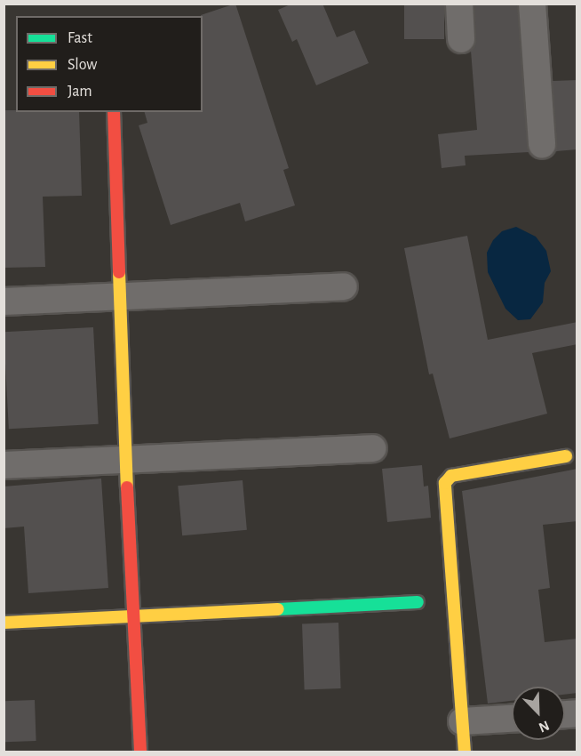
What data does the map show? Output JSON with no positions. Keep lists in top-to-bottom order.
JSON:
{
  "legend": ["Fast", "Slow", "Jam"],
  "north": "bottom right"
}
